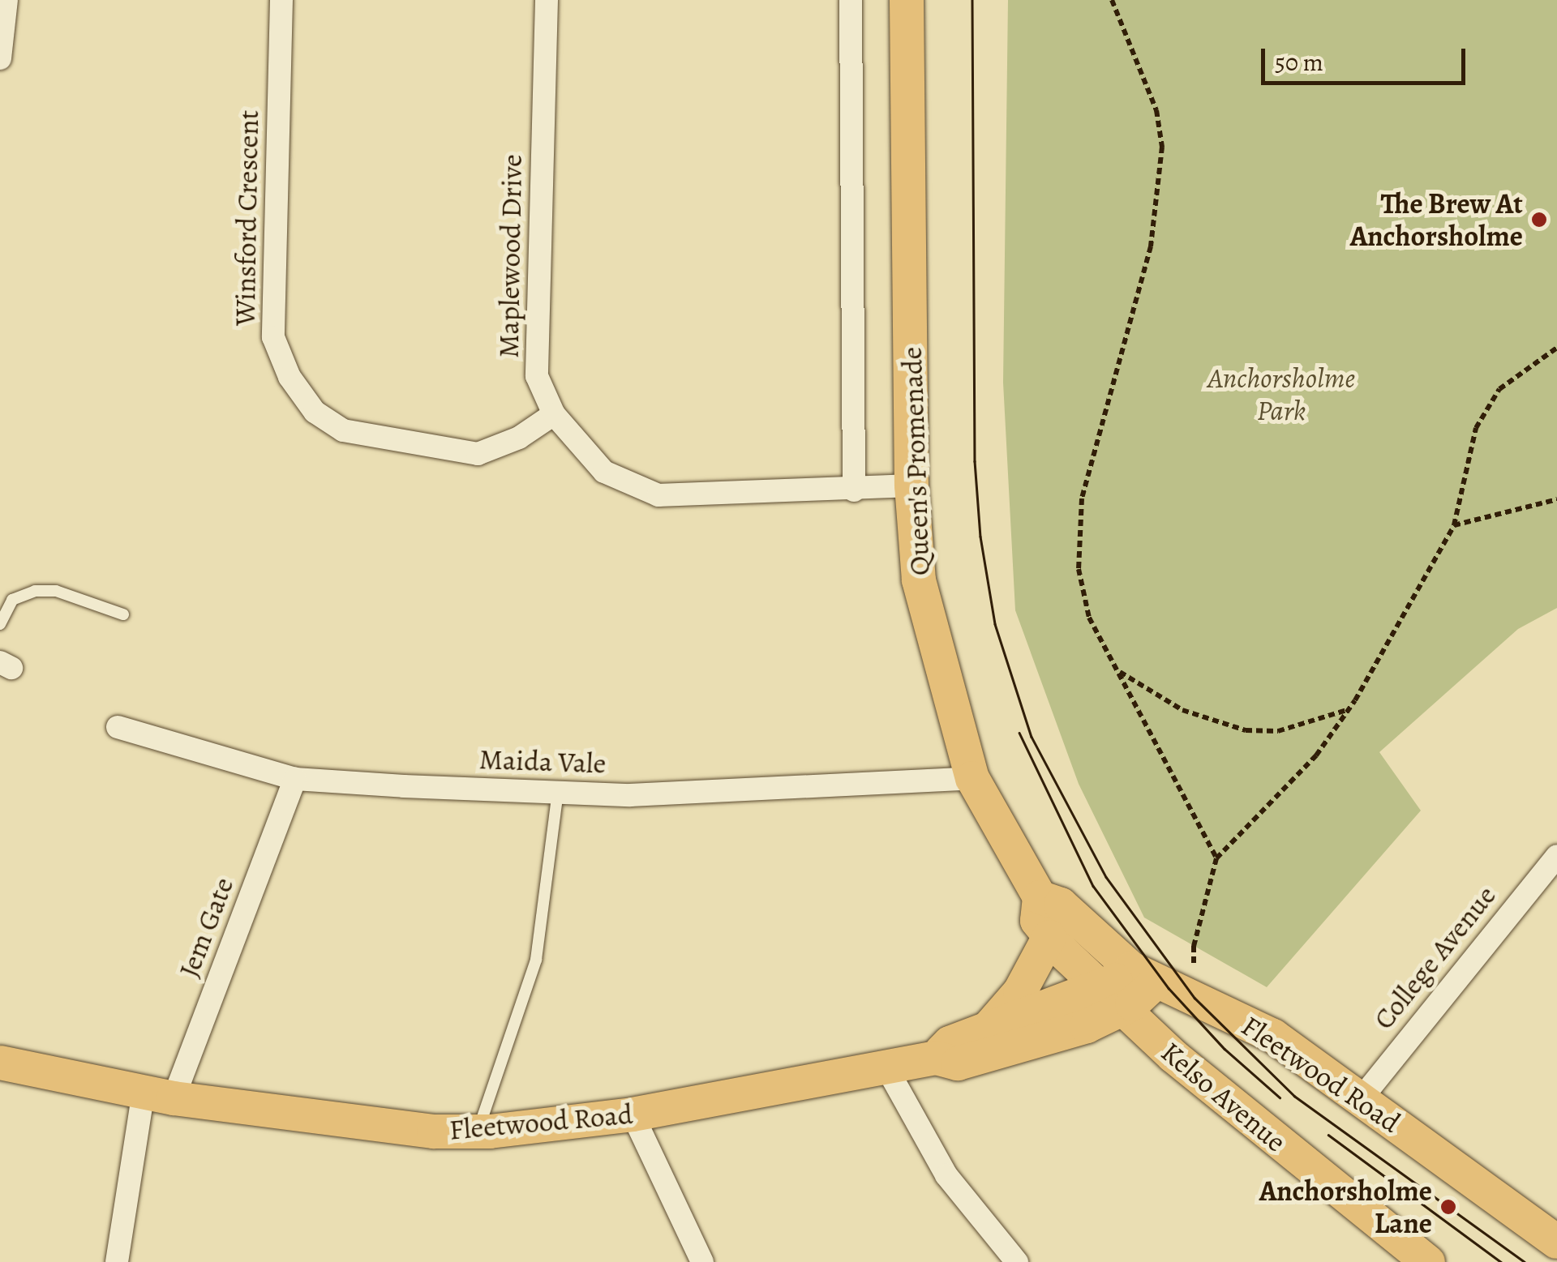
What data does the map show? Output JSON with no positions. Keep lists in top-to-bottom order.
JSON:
{
  "streets": {
    "main road": ["Queen's Promenade", "Fleetwood Road", "Kelso Avenue"],
    "street": [
      "Winsford Crescent",
      "Maplewood Drive",
      "Maida Vale",
      "Jem Gate",
      "College Avenue"
    ]
  },
  "crossings": [
    ["Winsford Crescent", "Maplewood Drive"],
    ["Maplewood Drive", "Queen's Promenade"],
    ["Queen's Promenade", "Maida Vale"],
    ["Queen's Promenade", "Fleetwood Road"],
    ["Queen's Promenade", "Kelso Avenue"],
    ["Maida Vale", "Jem Gate"],
    ["Jem Gate", "Fleetwood Road"],
    ["College Avenue", "Fleetwood Road"],
    ["Fleetwood Road", "Kelso Avenue"]
  ],
  "parks": ["Anchorsholme Park"],
  "places": ["The Brew At Anchorsholme", "Anchorsholme Lane"],
  "scale_bar": "50 m"
}
